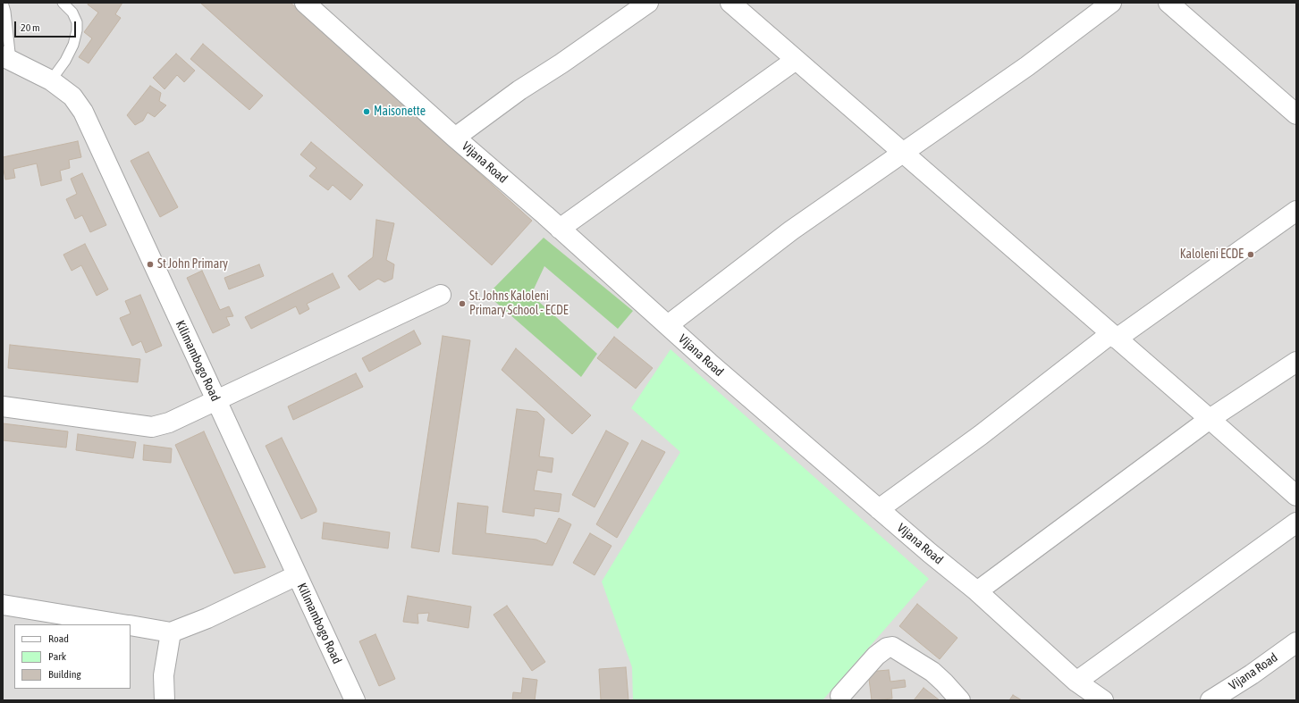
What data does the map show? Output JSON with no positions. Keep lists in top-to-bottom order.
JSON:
{
  "streets": {
    "street": ["Vijana Road", "Kilimambogo Road"]
  },
  "places": [
    "Maisonette",
    "Kaloleni ECDE",
    "St John Primary",
    "St. Johns Kaloleni Primary School - ECDE"
  ],
  "legend": ["Road", "Park", "Building"],
  "scale_bar": "20 m"
}
